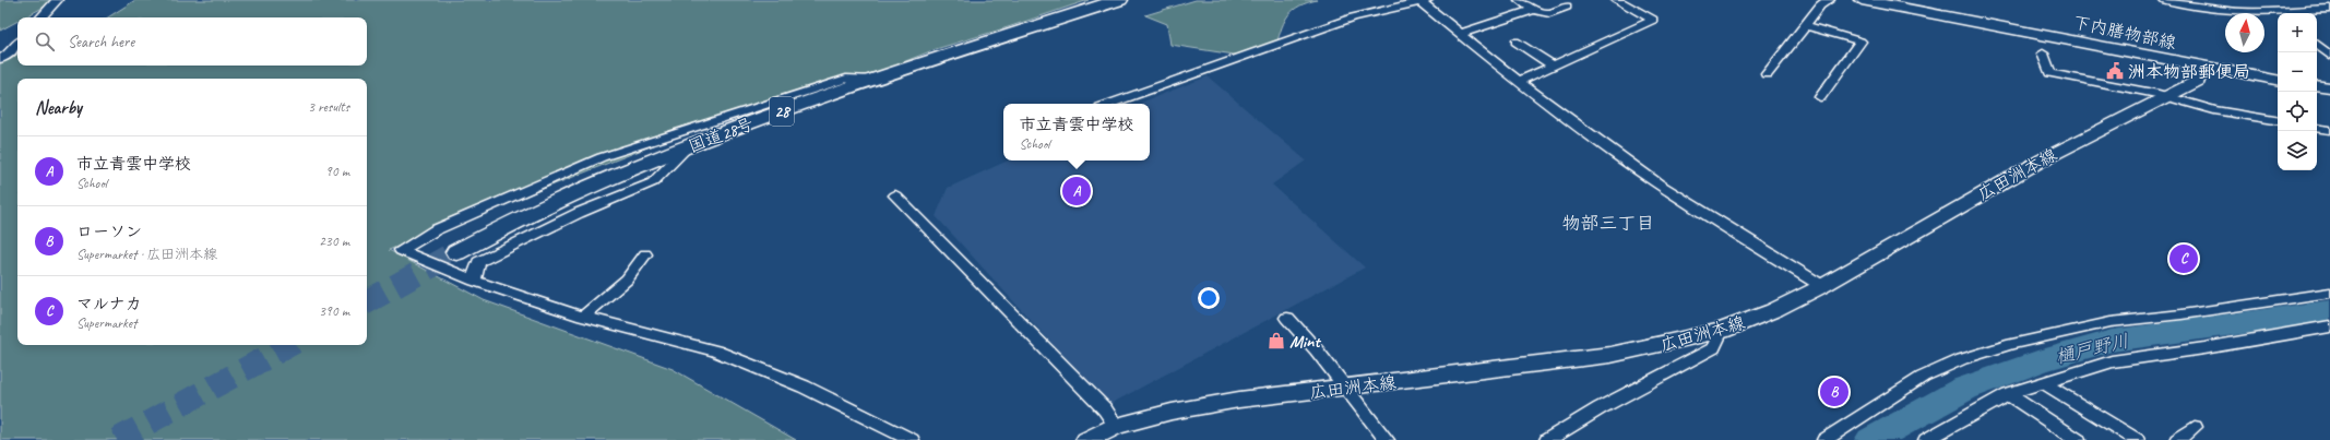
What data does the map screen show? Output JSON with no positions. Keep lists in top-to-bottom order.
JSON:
{
  "streets": {
    "highway": ["28", "国道28号"],
    "main road": ["下内膳物部線", "広田洲本線"]
  },
  "crossings": [
    ["下内膳物部線", "広田洲本線"]
  ],
  "districts": ["物部三丁目"],
  "water": ["樋戸野川"],
  "places": {
    "public building": ["洲本物部郵便局"],
    "shop": ["Mint"]
  },
  "north": "top",
  "page": {
    "map_buttons": ["+", "−"],
    "search": "Search here",
    "heading": ["Nearby", "3 results"],
    "popup": ["市立青雲中学校", "School"],
    "list": [
      {
        "mark": "A",
        "name": "市立青雲中学校",
        "note": "School",
        "value": "90 m"
      },
      {
        "mark": "B",
        "name": "ローソン",
        "note": "Supermarket · 広田洲本線",
        "value": "230 m"
      },
      {
        "mark": "C",
        "name": "マルナカ",
        "note": "Supermarket",
        "value": "390 m"
      }
    ],
    "pins": ["A", "C", "B"]
  }
}
